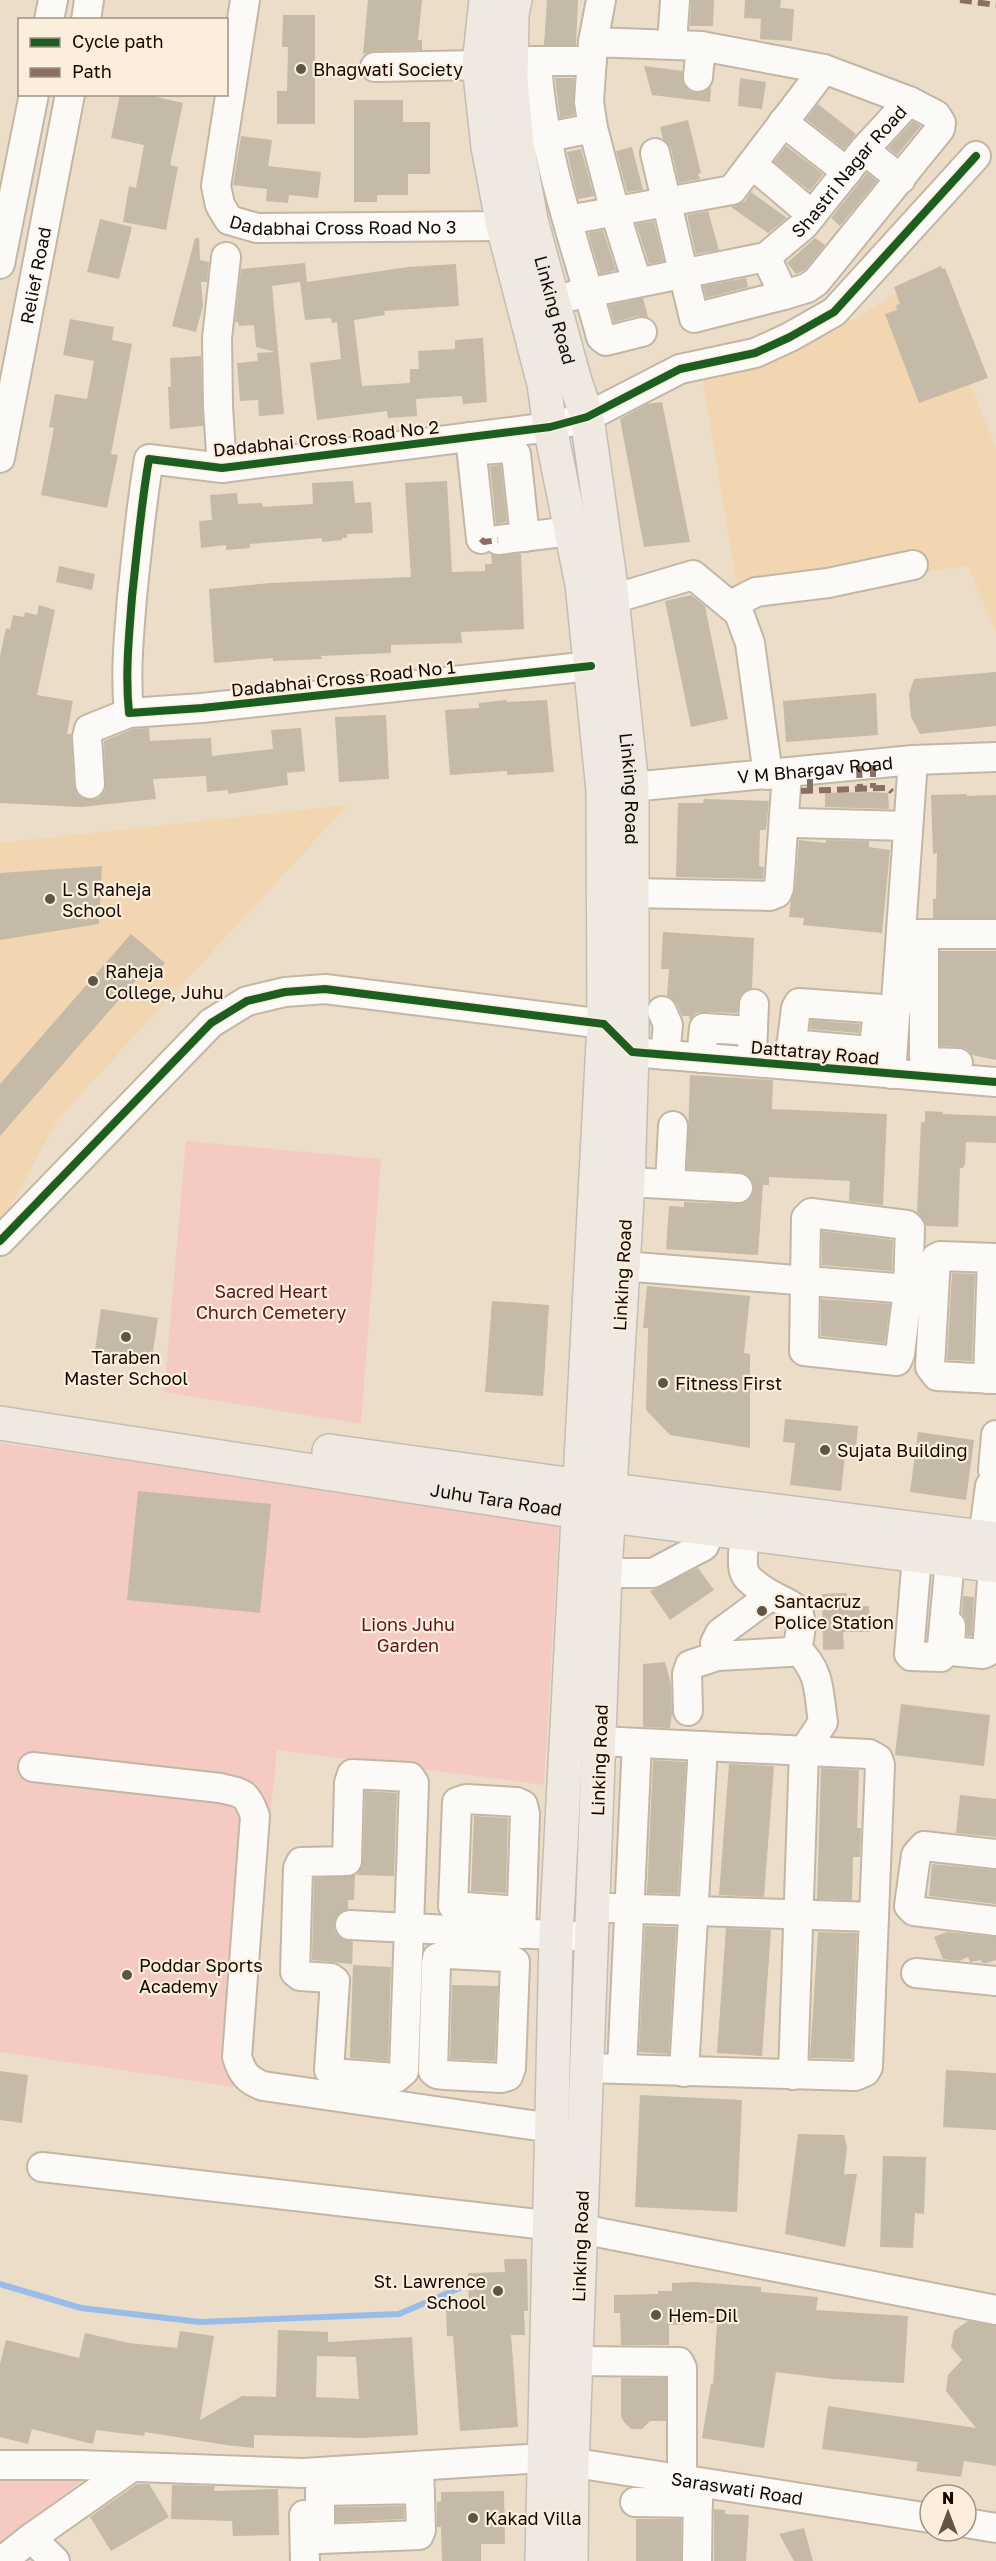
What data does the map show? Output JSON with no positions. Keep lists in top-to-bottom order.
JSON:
{
  "streets": {
    "main road": ["Linking Road", "Juhu Tara Road"],
    "street": [
      "Shastri Nagar Road",
      "Dadabhai Cross Road No 3",
      "Relief Road",
      "Dadabhai Cross Road No 2",
      "Dadabhai Cross Road No 1",
      "V M Bhargav Road",
      "Dattatray Road",
      "Saraswati Road"
    ]
  },
  "crossings": [
    ["Shastri Nagar Road", "Linking Road"],
    ["Dadabhai Cross Road No 3", "Linking Road"],
    ["Linking Road", "Dadabhai Cross Road No 2"],
    ["Linking Road", "Dadabhai Cross Road No 1"],
    ["Linking Road", "V M Bhargav Road"],
    ["Linking Road", "Dattatray Road"],
    ["Linking Road", "Juhu Tara Road"],
    ["Linking Road", "Saraswati Road"],
    ["Dadabhai Cross Road No 2", "Dadabhai Cross Road No 1"]
  ],
  "parks": ["Sacred Heart Church Cemetery", "Lions Juhu Garden"],
  "places": [
    "Bhagwati Society",
    "L S Raheja School",
    "Raheja College, Juhu",
    "Taraben Master School",
    "Fitness First",
    "Sujata Building",
    "Santacruz Police Station",
    "Poddar Sports Academy",
    "St. Lawrence School",
    "Hem-Dil",
    "Kakad Villa"
  ],
  "legend": ["Cycle path", "Path"],
  "north": "top"
}
